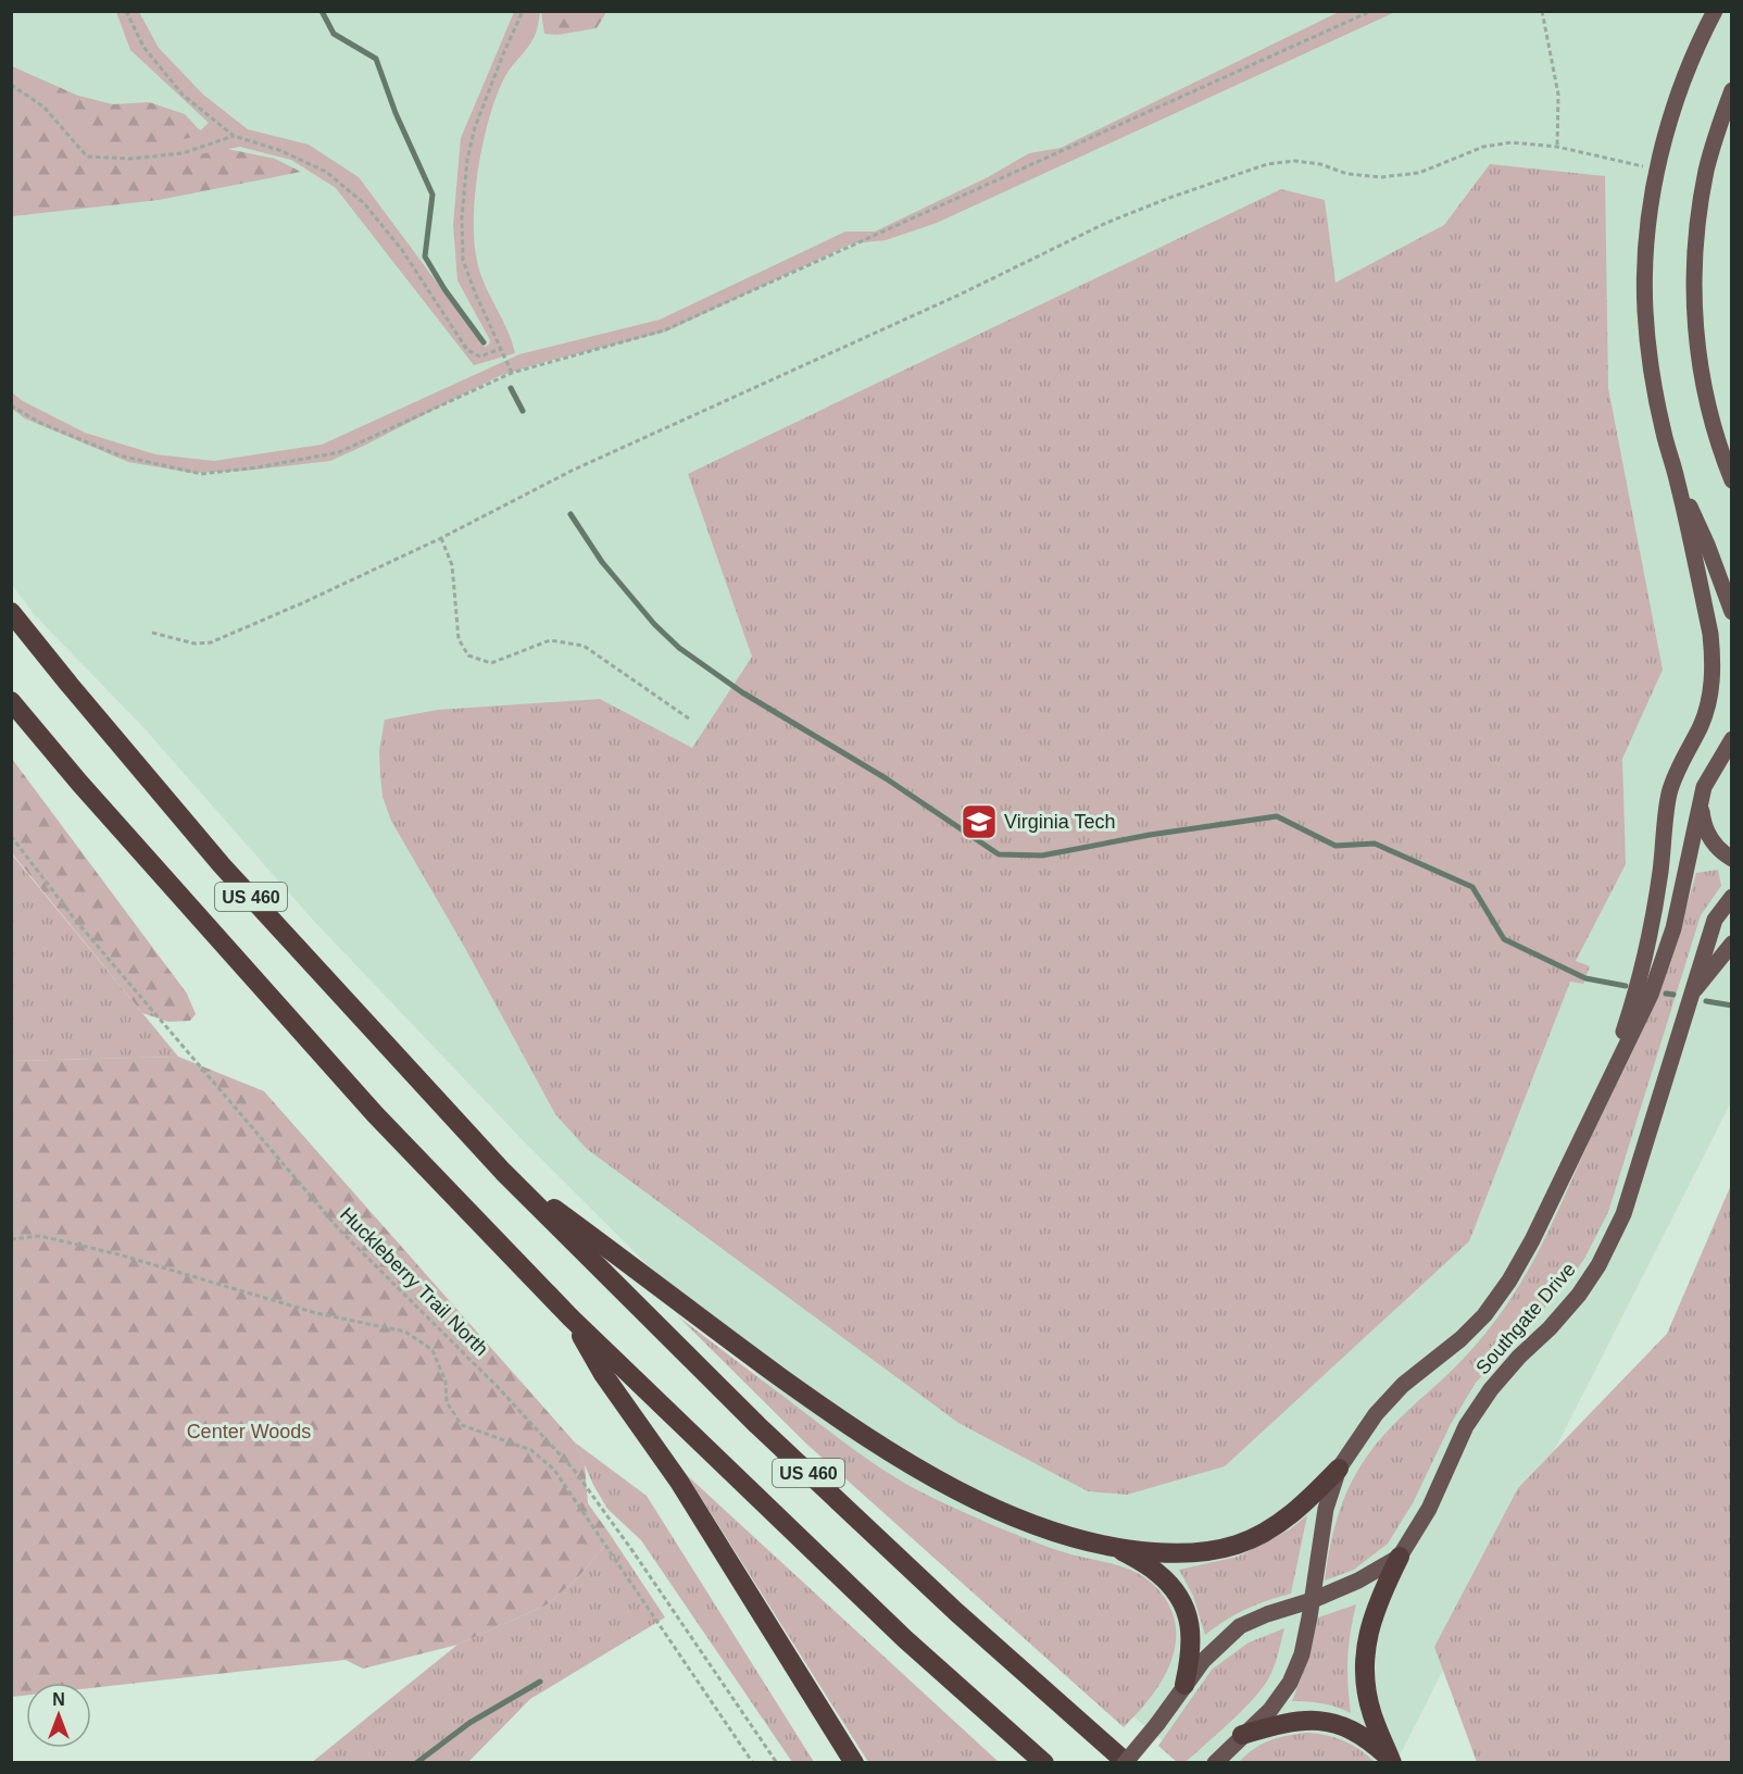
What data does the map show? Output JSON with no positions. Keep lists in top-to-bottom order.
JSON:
{
  "streets": {
    "highway": ["US 460"],
    "main road": ["Southgate Drive"],
    "path": ["Huckleberry Trail North"]
  },
  "crossings": [
    ["US 460", "Southgate Drive"]
  ],
  "parks": ["Center Woods"],
  "places": {
    "school or university": ["Virginia Tech"]
  },
  "north": "top"
}
